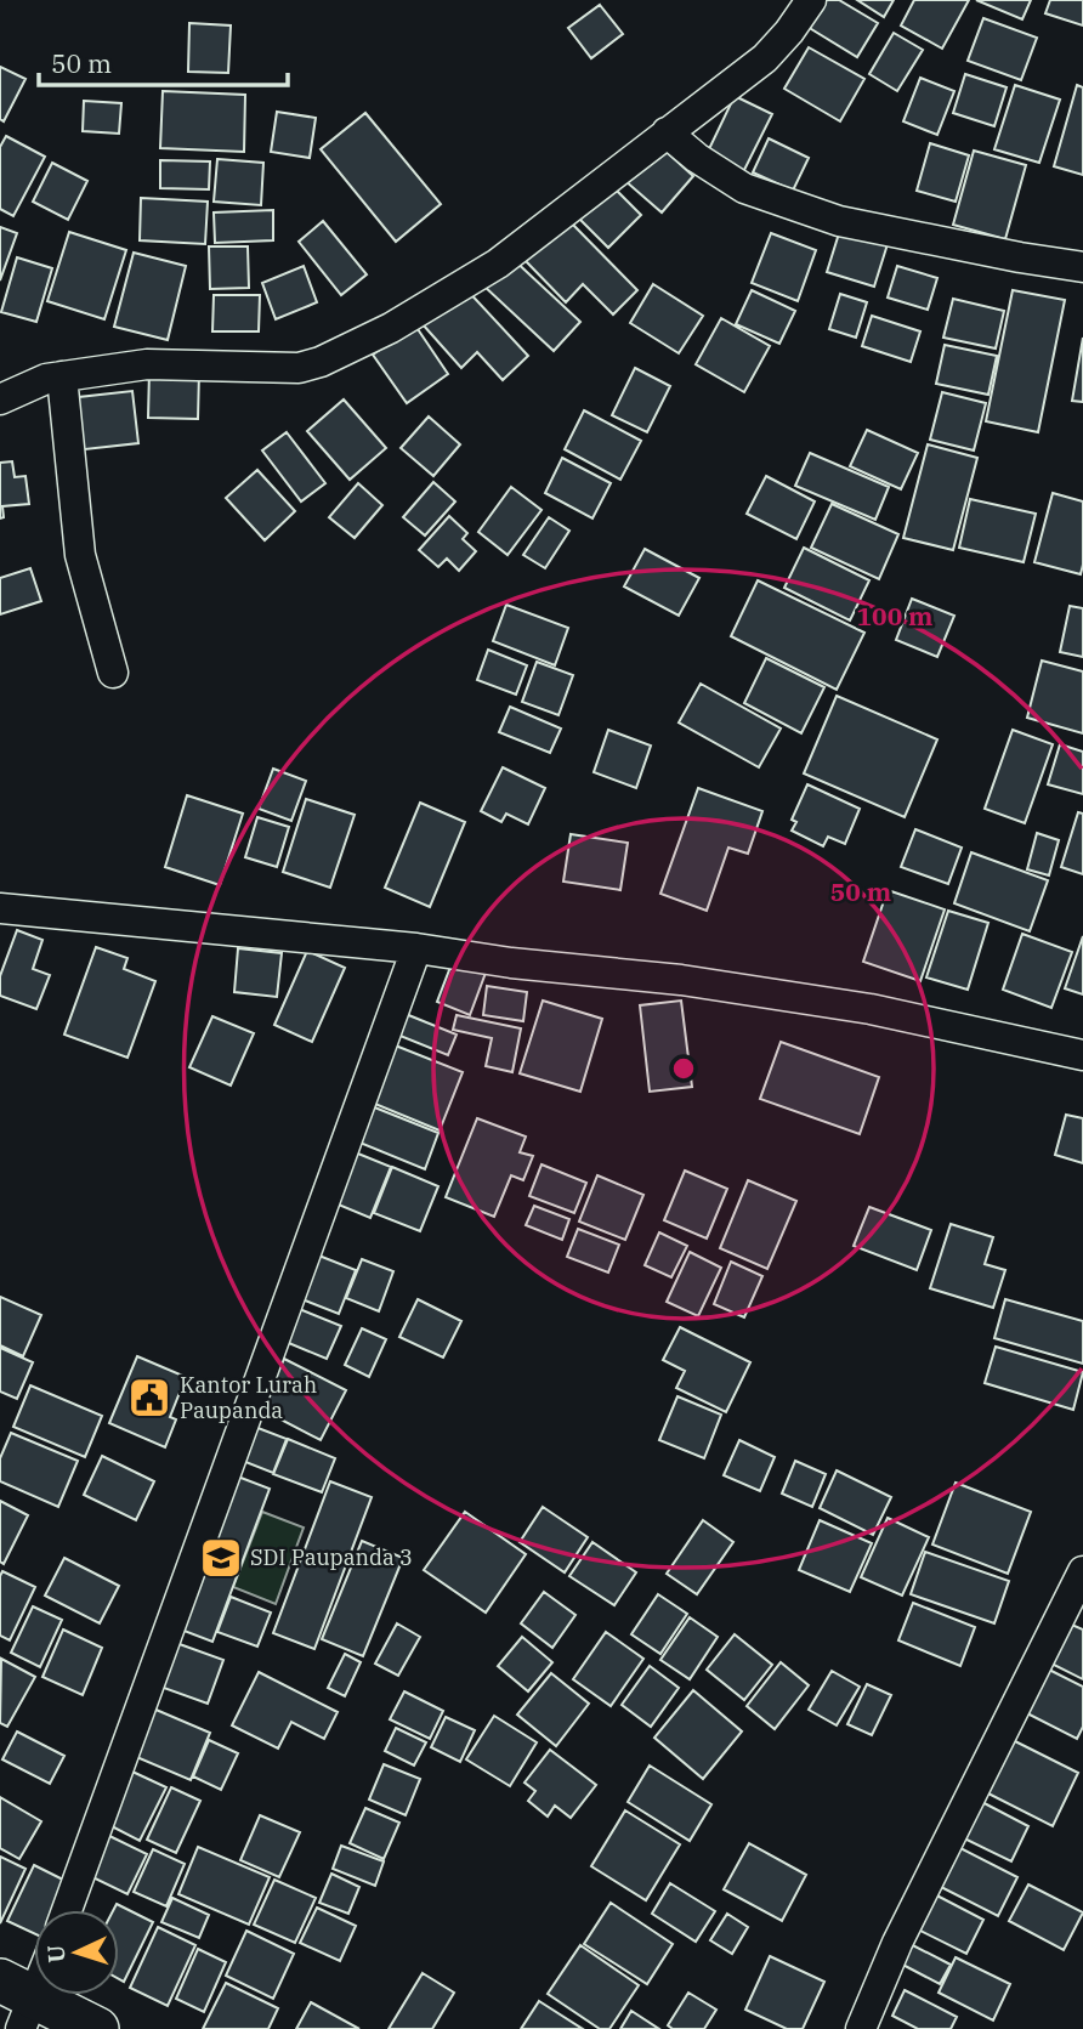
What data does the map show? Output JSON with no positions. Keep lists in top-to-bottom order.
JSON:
{
  "places": {
    "public building": ["Kantor Lurah Paupanda"],
    "school or university": ["SDI Paupanda 3"]
  },
  "scale_bar": "50 m",
  "north": "left",
  "rings": ["100 m", "50 m"]
}
